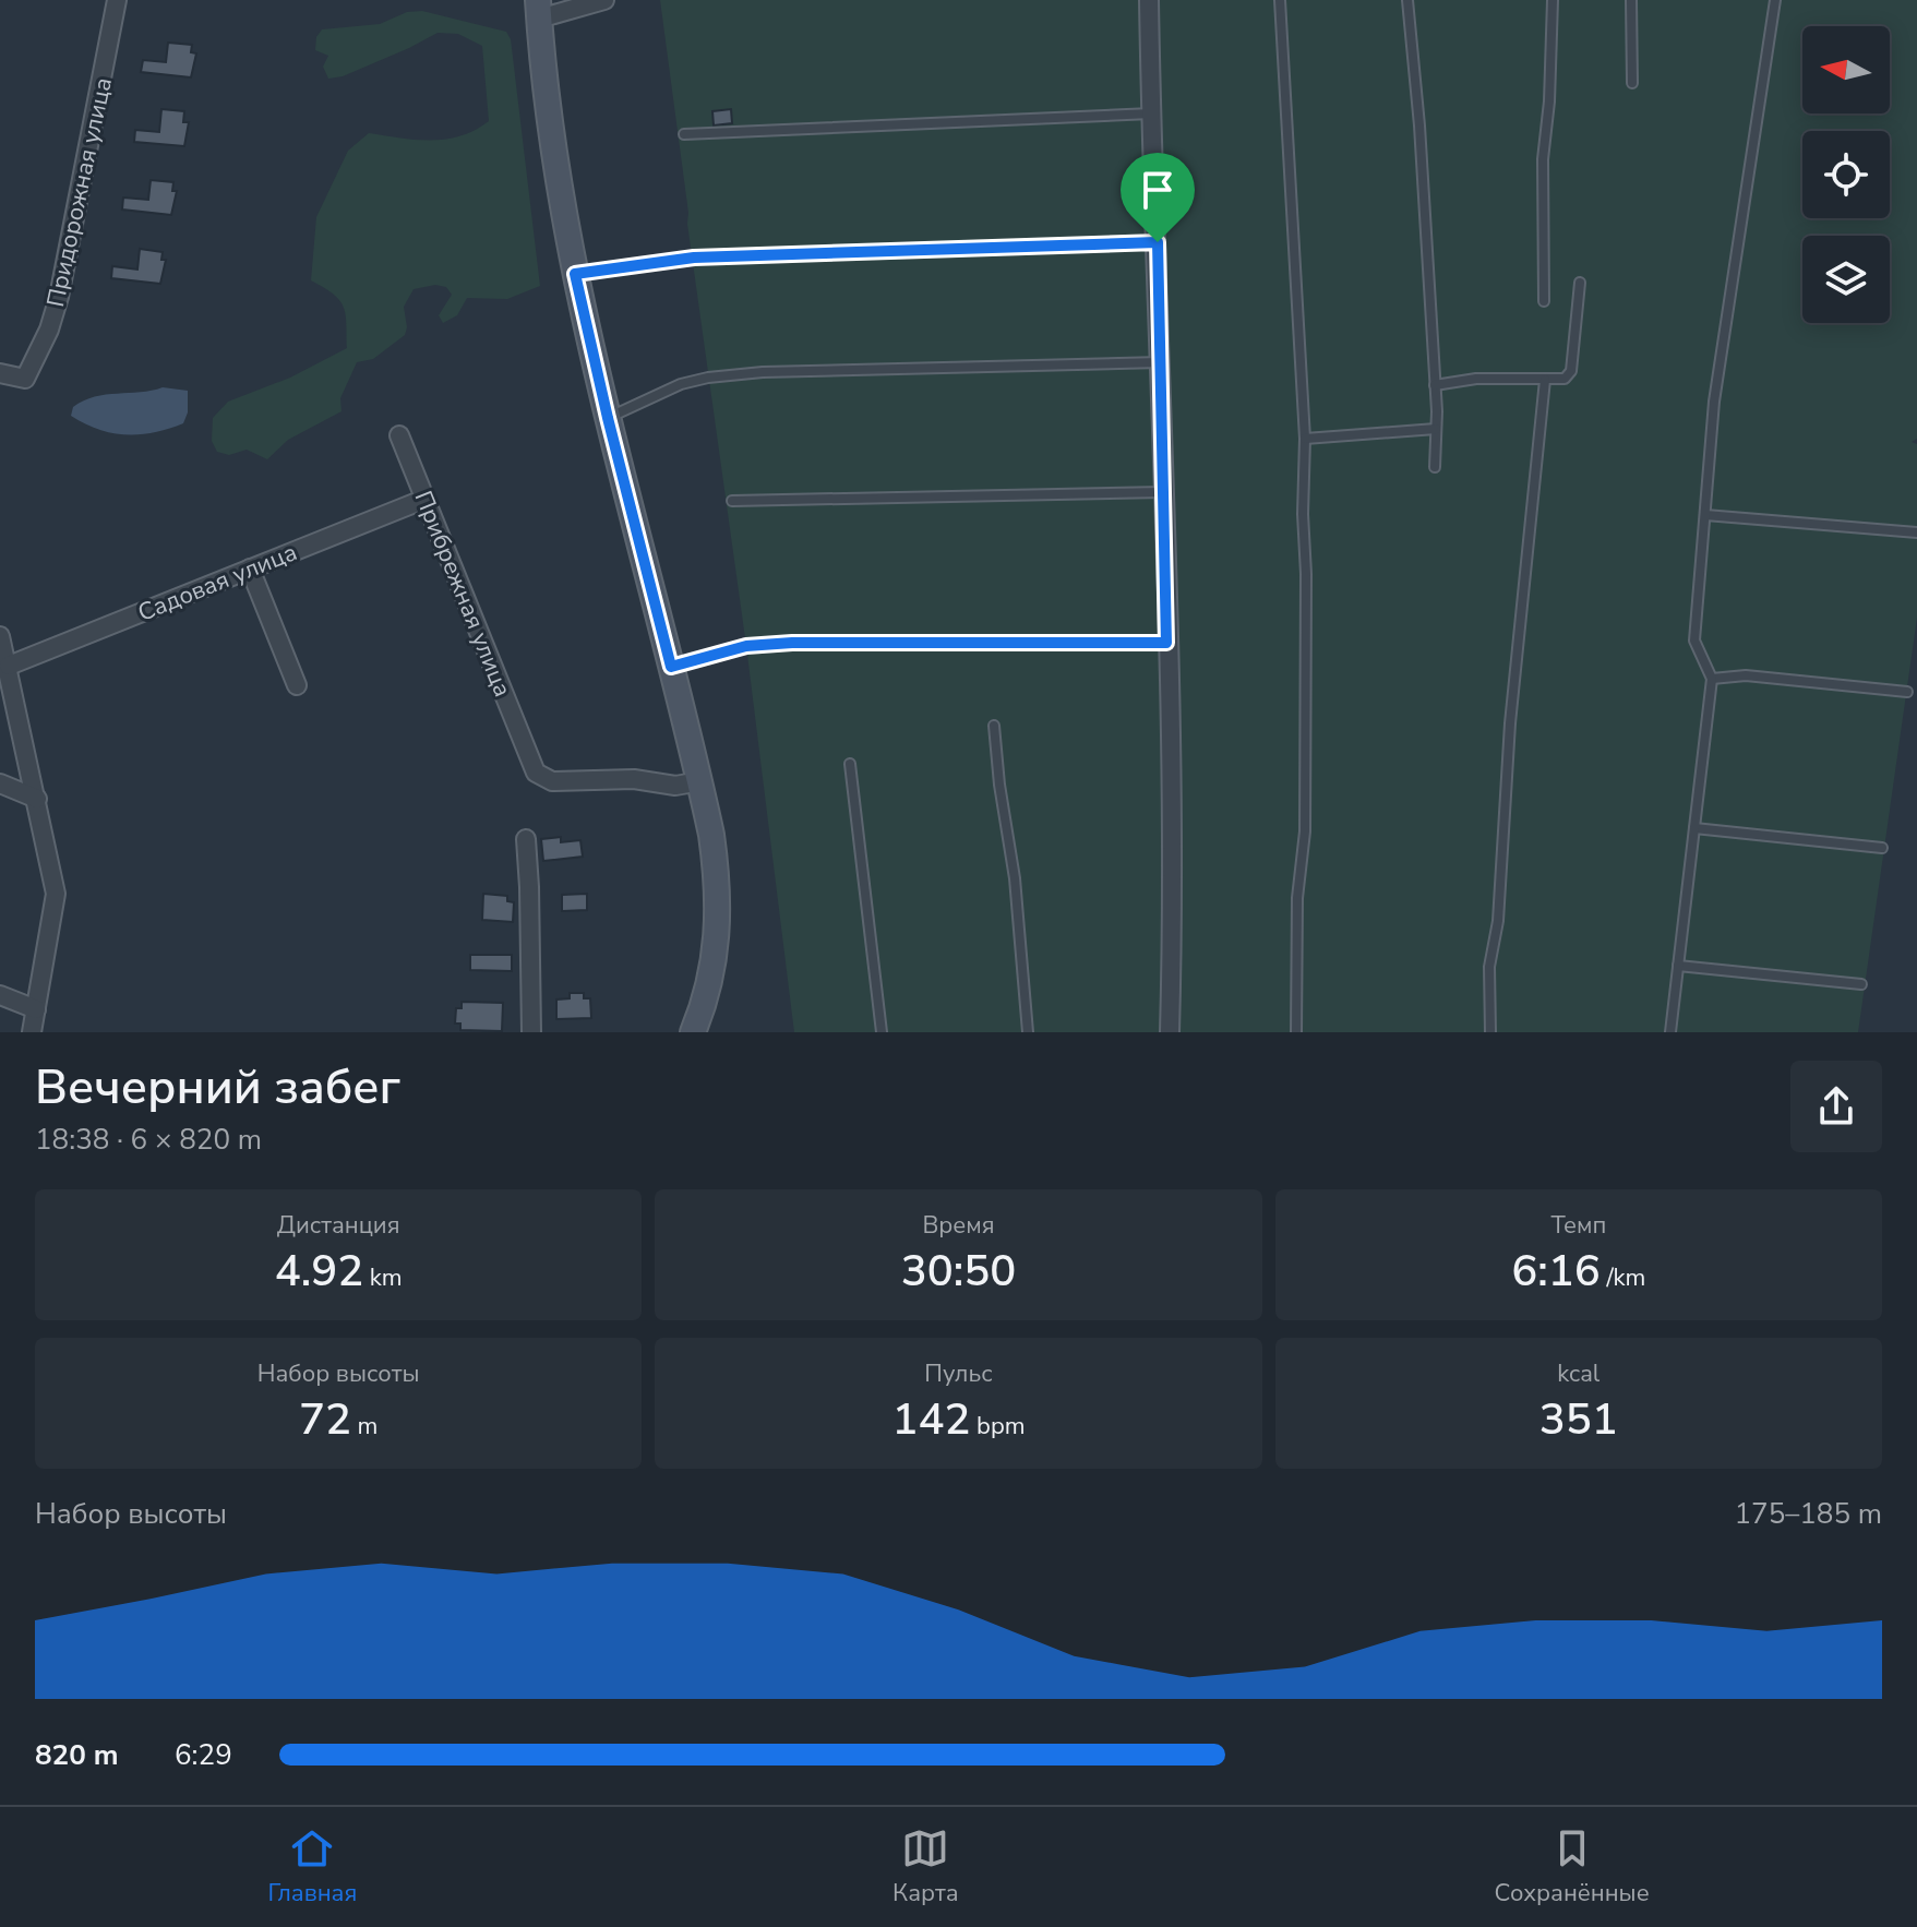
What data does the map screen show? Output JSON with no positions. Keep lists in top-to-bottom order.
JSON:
{
  "streets": {
    "street": ["Придорожная улица", "Садовая улица", "Прибрежная улица"]
  },
  "crossings": [
    ["Садовая улица", "Прибрежная улица"]
  ],
  "north": "left",
  "page": {
    "heading": ["Вечерний забег", "18:38 · 6 × 820 m"],
    "stats": [
      ["Дистанция", "4.92 km"],
      ["Время", "30:50"],
      ["Темп", "6:16 /km"],
      ["Набор высоты", "72 m"],
      ["Пульс", "142 bpm"],
      ["kcal", "351"]
    ],
    "chart": ["Набор высоты", "175–185 m"],
    "list": [
      {
        "name": "820 m",
        "note": "6:29"
      }
    ],
    "tabs": ["Главная", "Карта", "Сохранённые"]
  }
}
